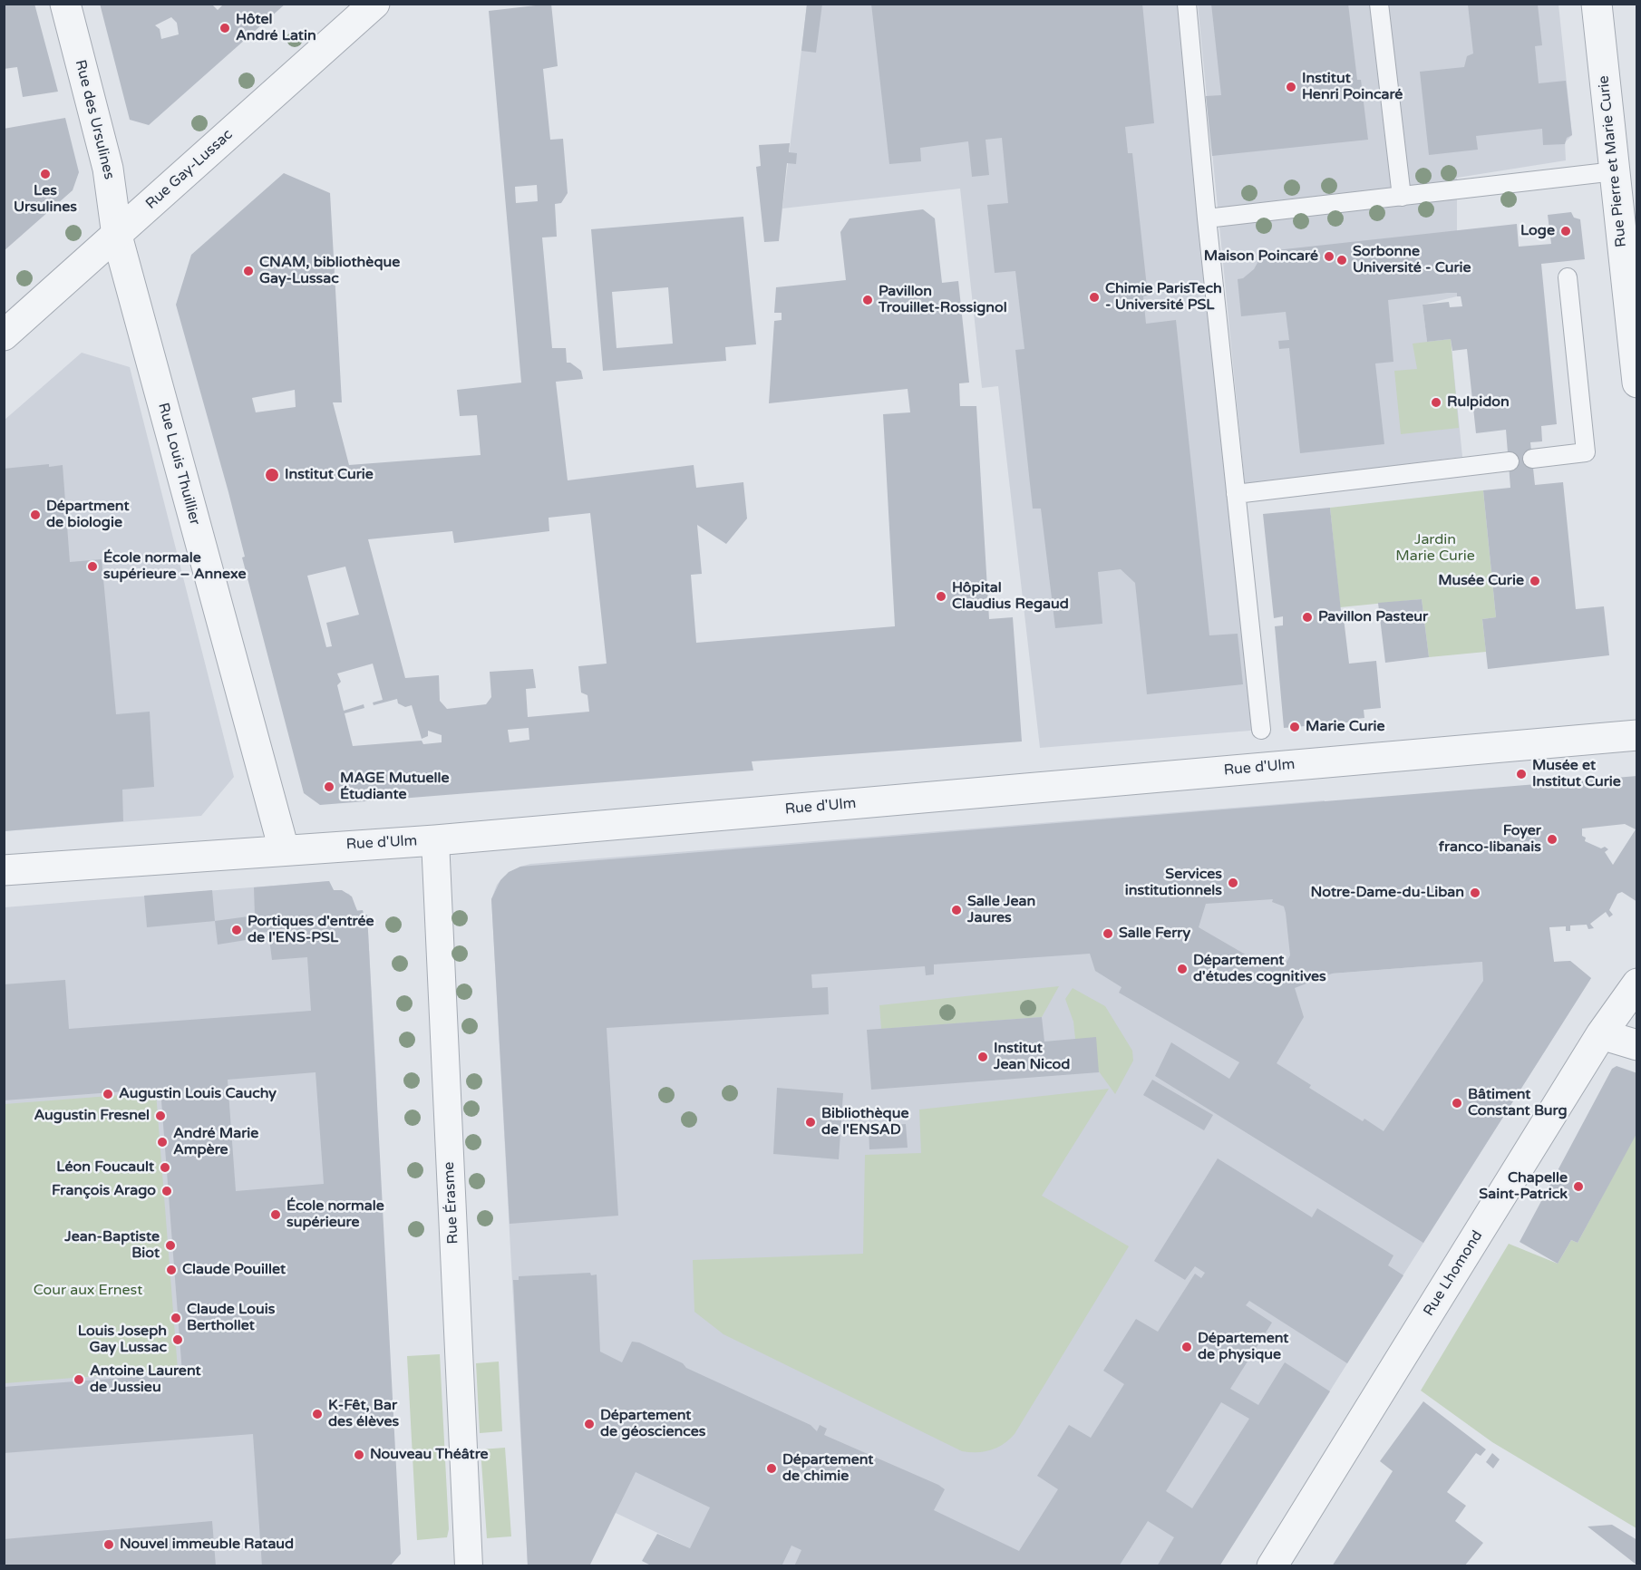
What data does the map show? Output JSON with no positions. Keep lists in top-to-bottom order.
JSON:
{
  "streets": {
    "street": [
      "Rue des Ursulines",
      "Rue Pierre et Marie Curie",
      "Rue Gay-Lussac",
      "Rue Louis Thuillier",
      "Rue d'Ulm",
      "Rue Érasme",
      "Rue Lhomond"
    ]
  },
  "crossings": [
    ["Rue des Ursulines", "Rue Gay-Lussac"],
    ["Rue des Ursulines", "Rue Louis Thuillier"],
    ["Rue Gay-Lussac", "Rue Louis Thuillier"],
    ["Rue Louis Thuillier", "Rue d'Ulm"],
    ["Rue d'Ulm", "Rue Érasme"]
  ],
  "parks": ["Jardin Marie Curie", "Cour aux Ernest"],
  "places": [
    "Hôtel André Latin",
    "Institut Henri Poincaré",
    "Les Ursulines",
    "Loge",
    "Maison Poincaré",
    "Sorbonne Université - Curie",
    "CNAM, bibliothèque Gay-Lussac",
    "Chimie ParisTech - Université PSL",
    "Pavillon Trouillet-Rossignol",
    "Rulpidon",
    "Institut Curie",
    "Départment de biologie",
    "École normale supérieure – Annexe",
    "Musée Curie",
    "Hôpital Claudius Regaud",
    "Pavillon Pasteur",
    "Marie Curie",
    "Musée et Institut Curie",
    "MAGE Mutuelle Étudiante",
    "Foyer franco-libanais",
    "Services institutionnels",
    "Notre-Dame-du-Liban",
    "Salle Jean Jaures",
    "Portiques d'entrée de l'ENS-PSL",
    "Salle Ferry",
    "Département d'études cognitives",
    "Institut Jean Nicod",
    "Augustin Louis Cauchy",
    "Bâtiment Constant Burg",
    "Augustin Fresnel",
    "Bibliothèque de l'ENSAD",
    "André Marie Ampère",
    "Léon Foucault",
    "Chapelle Saint-Patrick",
    "François Arago",
    "École normale supérieure",
    "Jean-Baptiste Biot",
    "Claude Pouillet",
    "Claude Louis Berthollet",
    "Louis Joseph Gay Lussac",
    "Département de physique",
    "Antoine Laurent de Jussieu",
    "K-Fêt, Bar des élèves",
    "Département de géosciences",
    "Nouveau Théâtre",
    "Département de chimie",
    "Nouvel immeuble Rataud"
  ]
}
